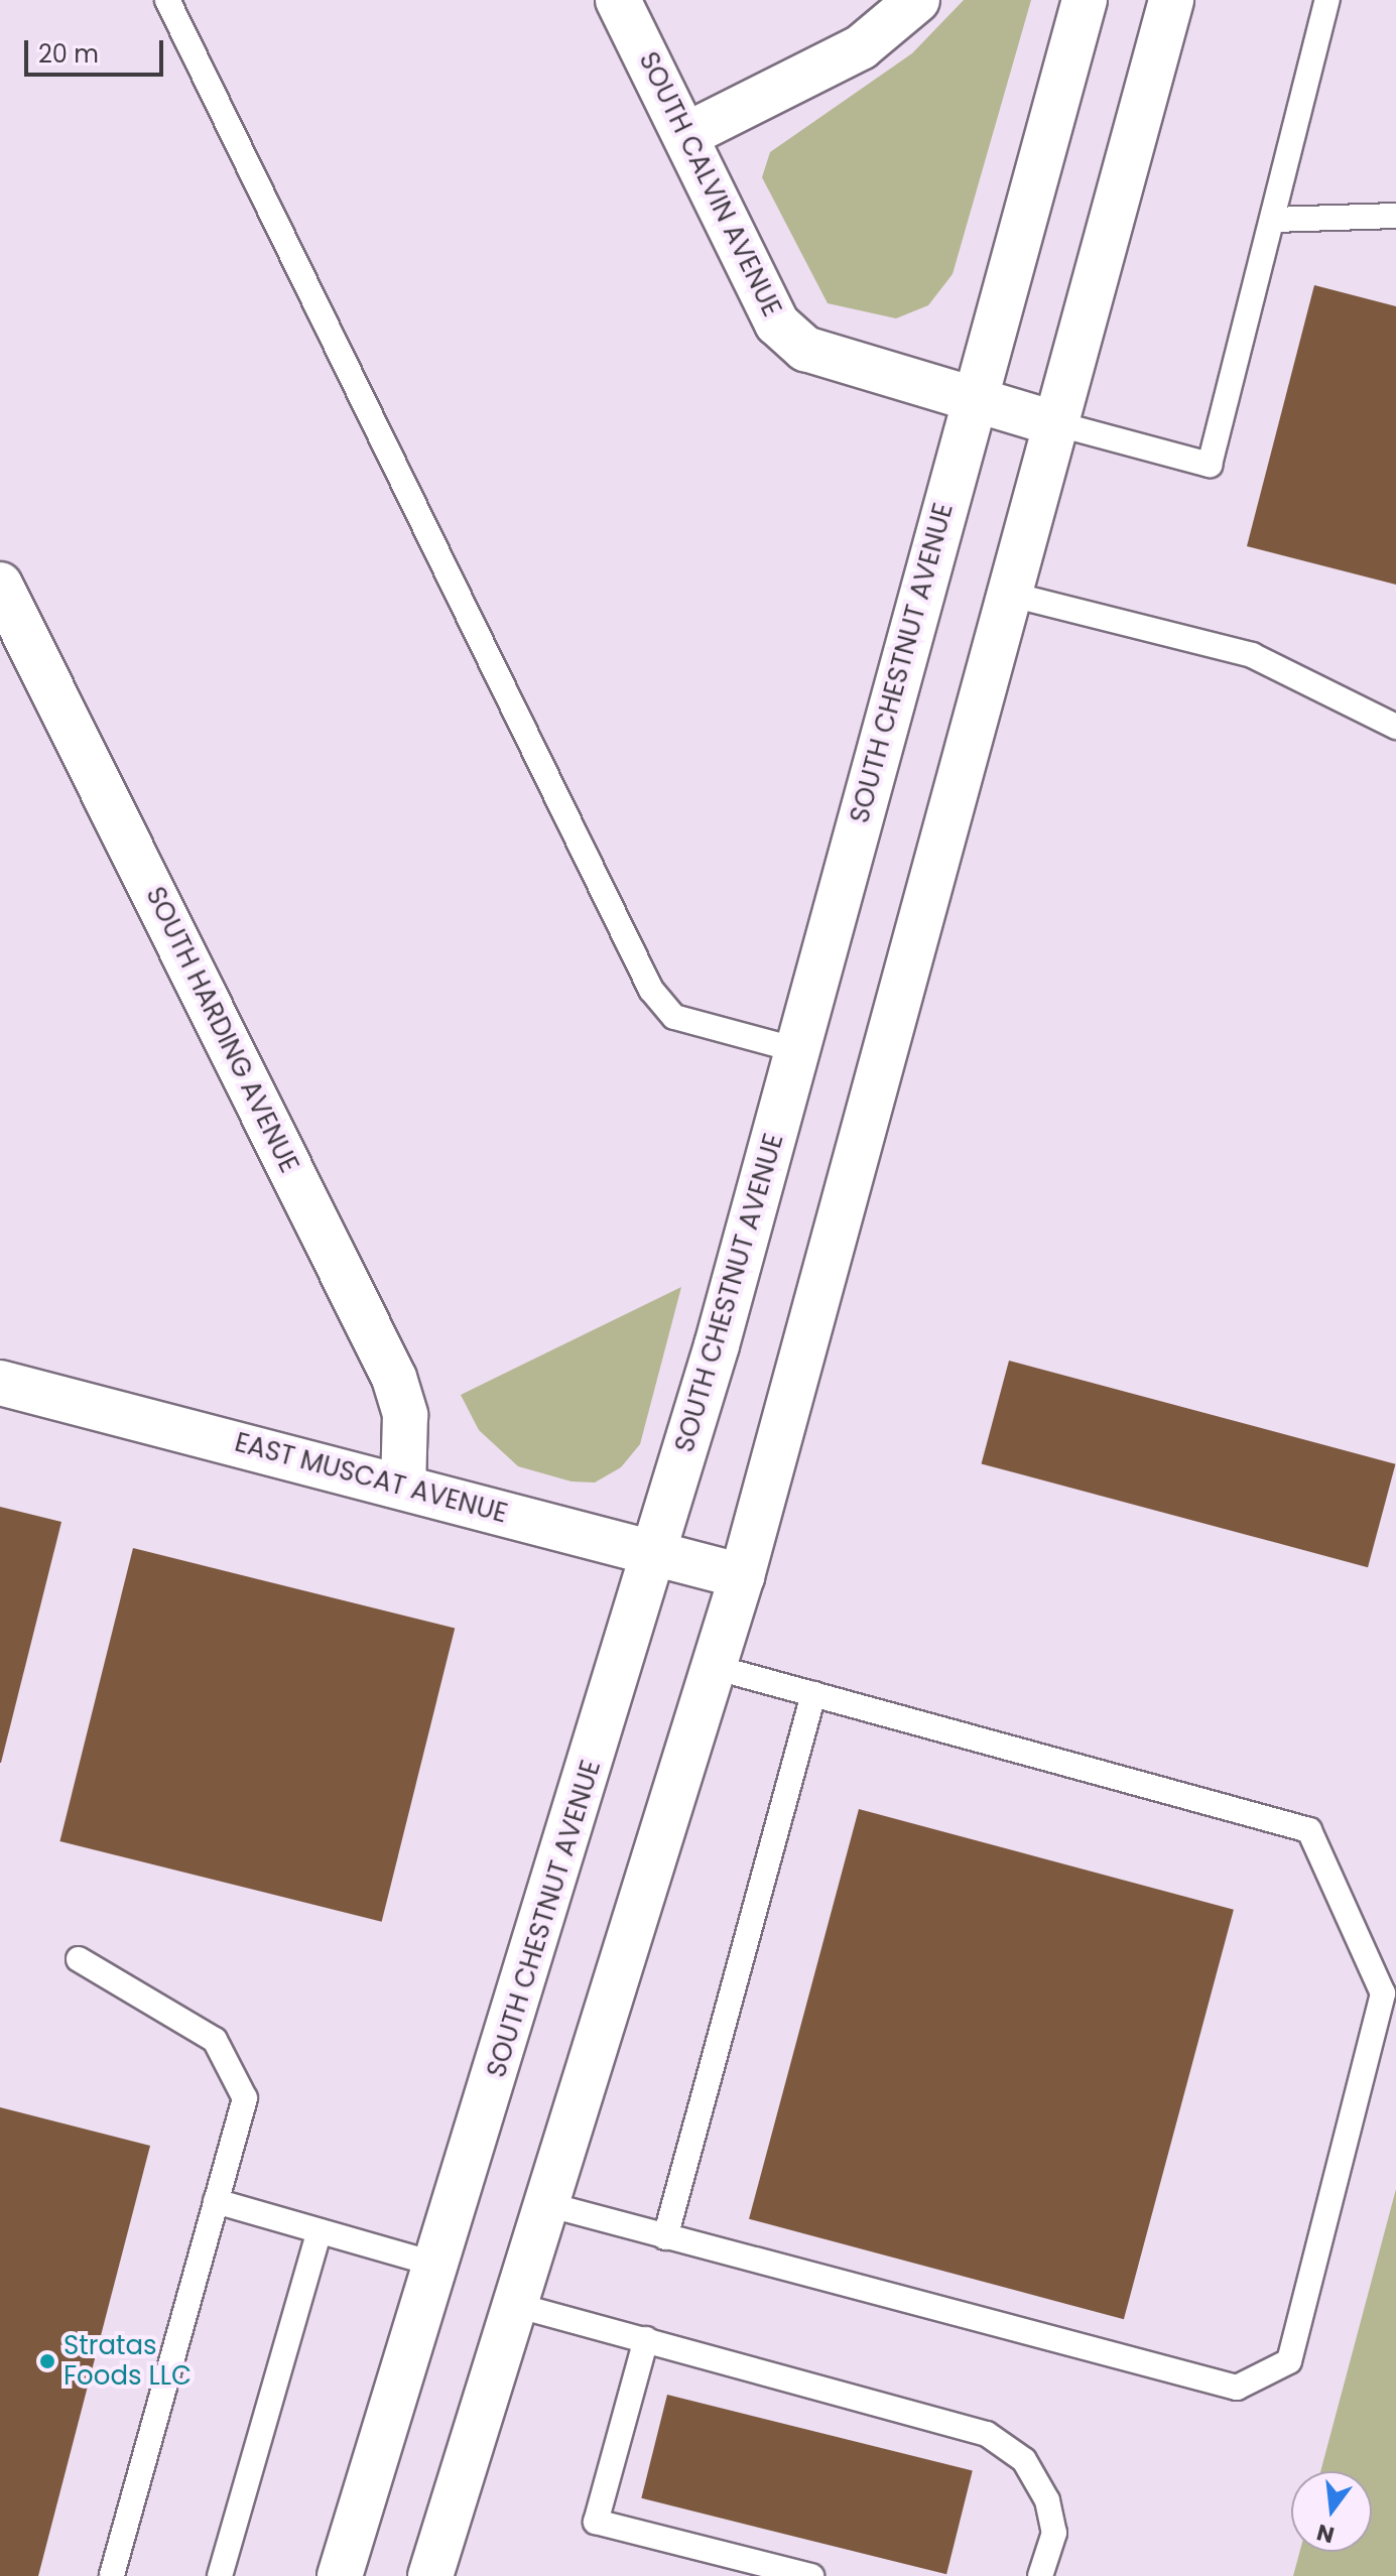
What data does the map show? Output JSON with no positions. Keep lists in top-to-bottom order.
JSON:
{
  "streets": {
    "main road": [
      "SOUTH CALVIN AVENUE",
      "SOUTH CHESTNUT AVENUE",
      "SOUTH HARDING AVENUE",
      "EAST MUSCAT AVENUE"
    ]
  },
  "crossings": [
    ["SOUTH CALVIN AVENUE", "SOUTH CHESTNUT AVENUE"],
    ["SOUTH CHESTNUT AVENUE", "EAST MUSCAT AVENUE"],
    ["SOUTH HARDING AVENUE", "EAST MUSCAT AVENUE"]
  ],
  "places": ["Stratas Foods LLC"],
  "scale_bar": "20 m",
  "north": "bottom"
}
